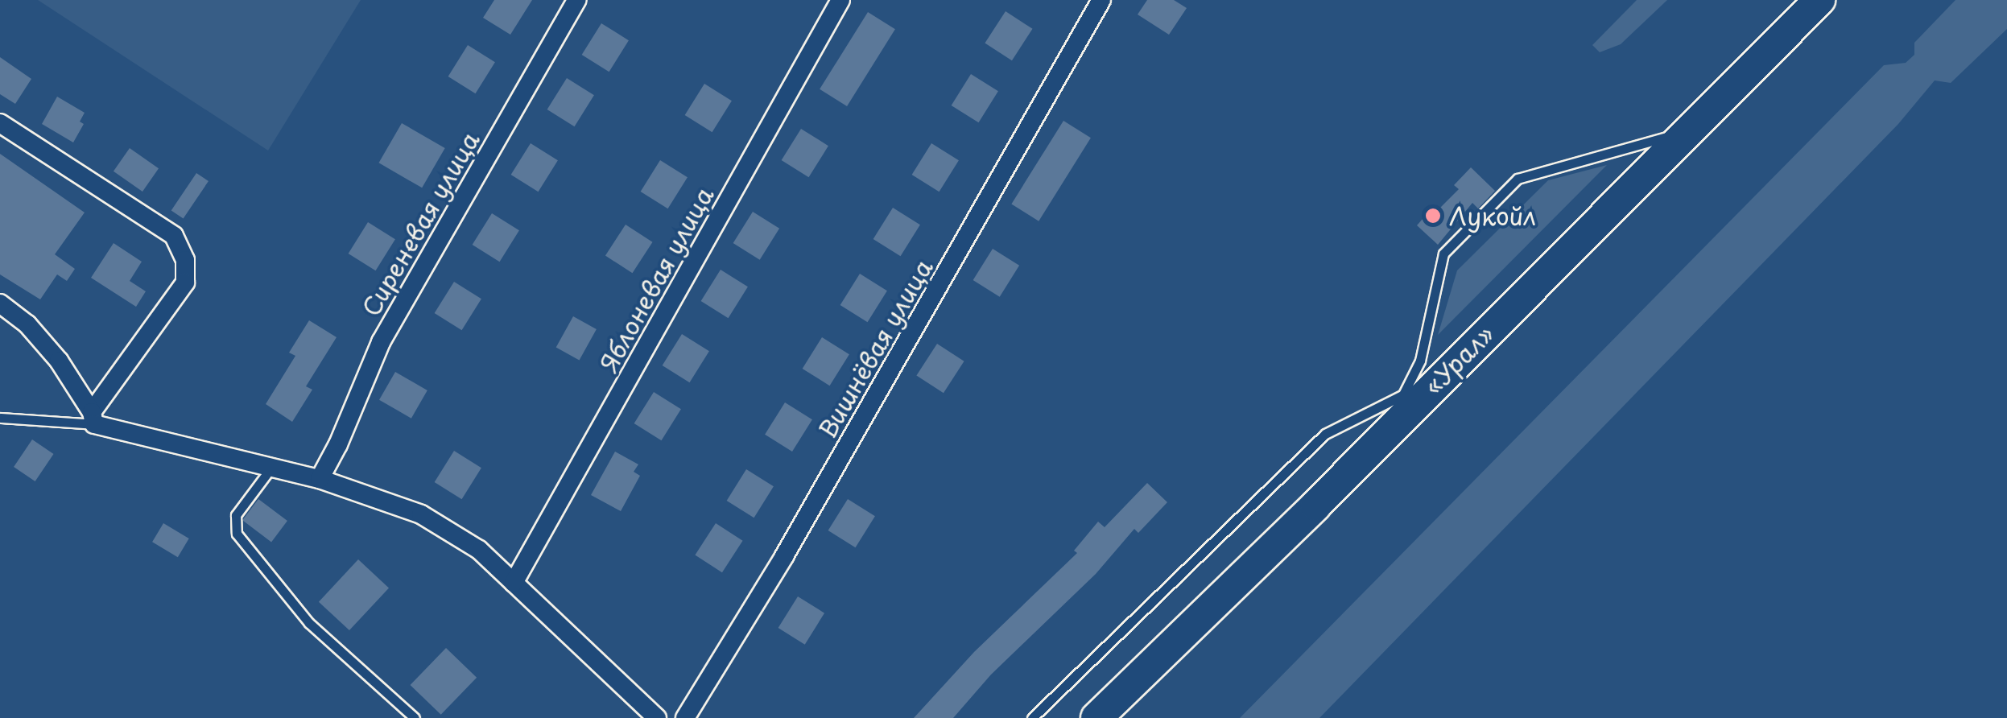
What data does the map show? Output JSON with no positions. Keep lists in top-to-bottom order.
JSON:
{
  "streets": {
    "highway": ["«Урал»"],
    "street": ["Сиреневая улица", "Яблоневая улица", "Вишнёвая улица"]
  },
  "places": ["Лукойл"]
}
